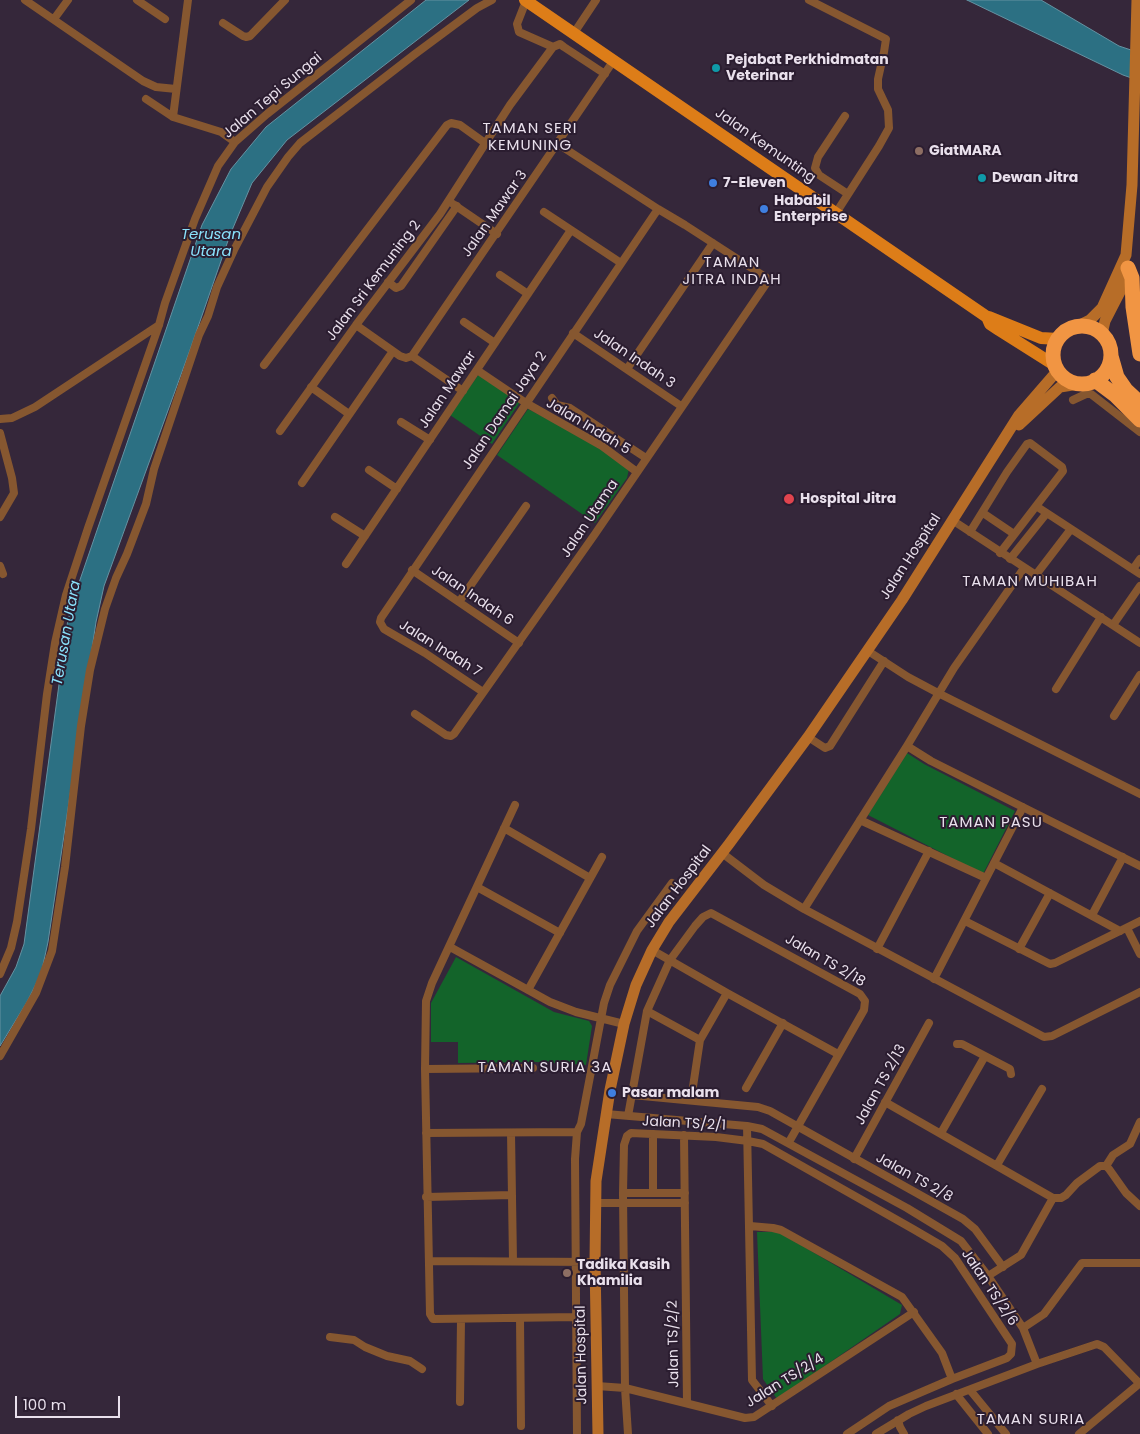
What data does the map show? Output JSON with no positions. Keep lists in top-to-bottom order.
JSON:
{
  "streets": {
    "main road": ["Jalan Kemunting"],
    "street": [
      "Jalan Tepi Sungai",
      "Jalan Mawar 3",
      "Jalan Sri Kemuning 2",
      "Jalan Indah 3",
      "Jalan Mawar",
      "Jalan Damai Jaya 2",
      "Jalan Indah 5",
      "Jalan Utama",
      "Jalan Hospital",
      "Jalan Indah 6",
      "Jalan Indah 7",
      "Jalan TS 2/18",
      "Jalan TS 2/13",
      "Jalan TS/2/1",
      "Jalan TS 2/8",
      "Jalan TS/2/6",
      "Jalan TS/2/2",
      "Jalan TS/2/4"
    ]
  },
  "crossings": [
    ["Jalan Kemunting", "Jalan Mawar 3"],
    ["Jalan Kemunting", "Jalan Hospital"],
    ["Jalan Indah 3", "Jalan Damai Jaya 2"],
    ["Jalan Indah 3", "Jalan Utama"],
    ["Jalan Mawar", "Jalan Indah 5"],
    ["Jalan Damai Jaya 2", "Jalan Indah 5"],
    ["Jalan Damai Jaya 2", "Jalan Indah 6"],
    ["Jalan Damai Jaya 2", "Jalan Indah 7"],
    ["Jalan Indah 5", "Jalan Utama"],
    ["Jalan Utama", "Jalan Indah 6"],
    ["Jalan Utama", "Jalan Indah 7"],
    ["Jalan Hospital", "Jalan TS/2/4"],
    ["Jalan TS 2/18", "Jalan TS 2/8"],
    ["Jalan TS 2/13", "Jalan TS 2/8"],
    ["Jalan TS/2/1", "Jalan TS/2/6"],
    ["Jalan TS/2/1", "Jalan TS/2/2"],
    ["Jalan TS/2/2", "Jalan TS/2/4"]
  ],
  "districts": [
    "TAMAN SERI KEMUNING",
    "TAMAN JITRA INDAH",
    "TAMAN MUHIBAH",
    "TAMAN PASU",
    "TAMAN SURIA 3A",
    "TAMAN SURIA"
  ],
  "water": ["Terusan Utara"],
  "places": [
    "Pejabat Perkhidmatan Veterinar",
    "GiatMARA",
    "Dewan Jitra",
    "7-Eleven",
    "Hababil Enterprise",
    "Hospital Jitra",
    "Pasar malam",
    "Tadika Kasih Khamilia"
  ],
  "scale_bar": "100 m"
}
